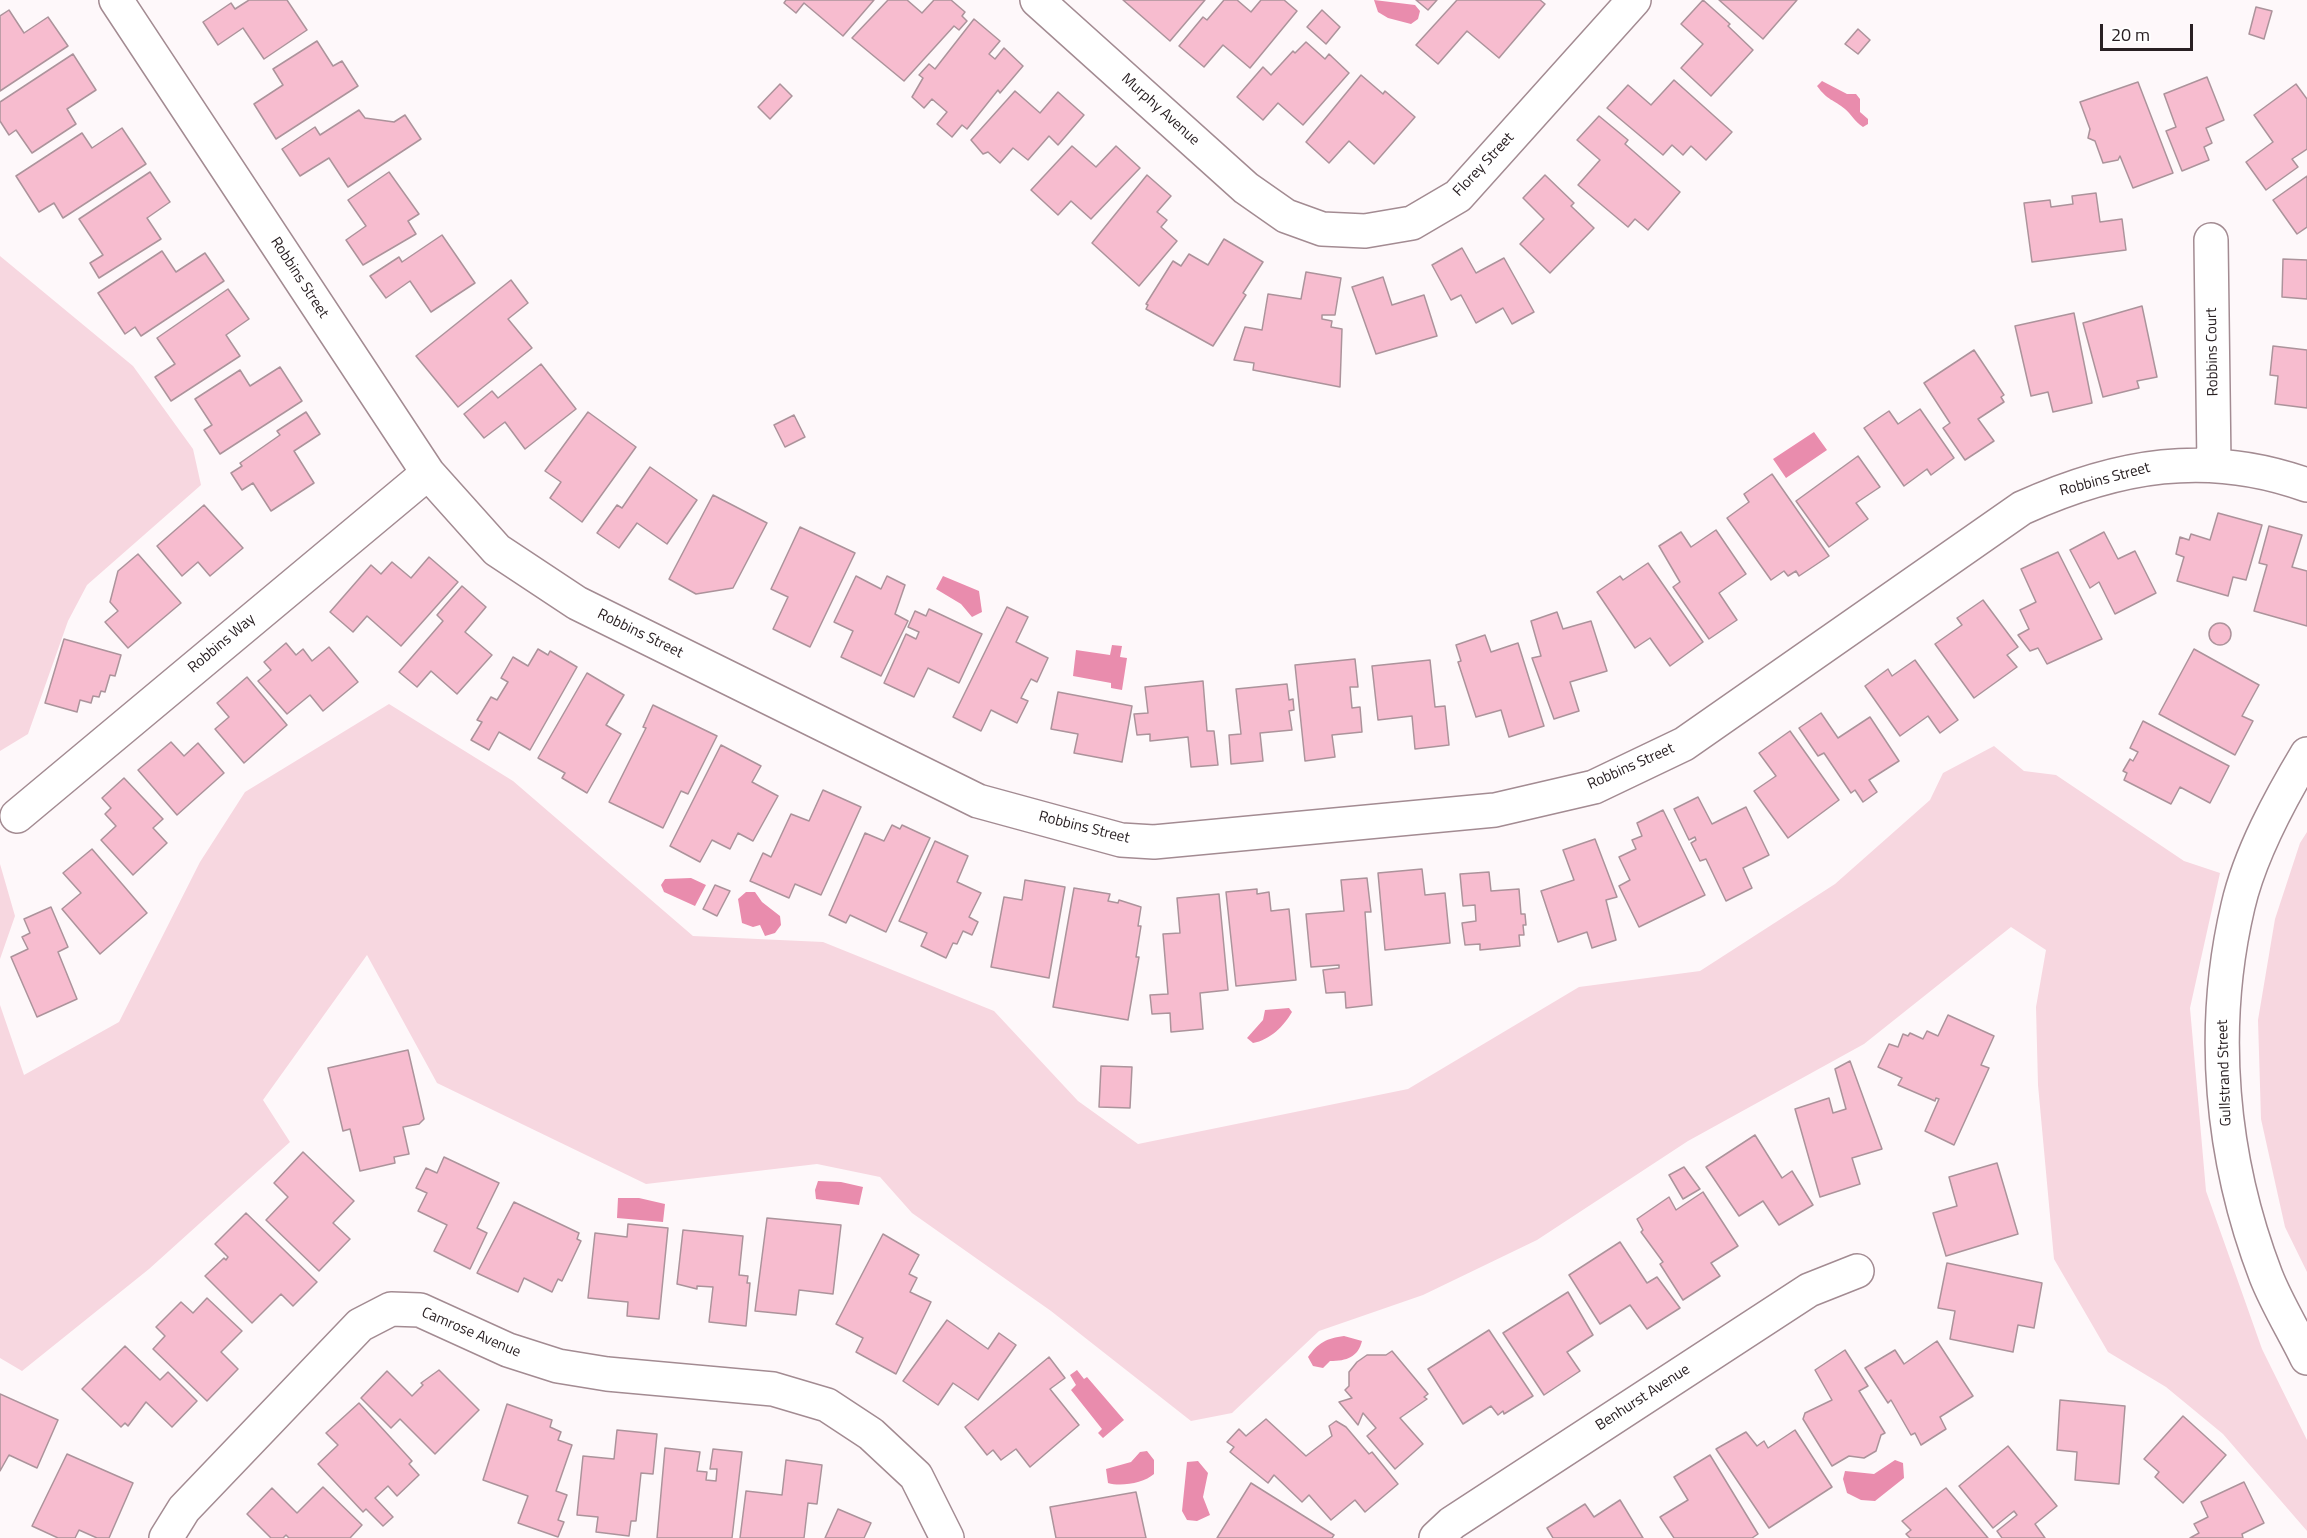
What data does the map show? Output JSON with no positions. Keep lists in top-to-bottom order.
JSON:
{
  "streets": {
    "street": [
      "Murphy Avenue",
      "Florey Street",
      "Robbins Street",
      "Robbins Court",
      "Robbins Way",
      "Gullstrand Street",
      "Camrose Avenue",
      "Benhurst Avenue"
    ]
  },
  "crossings": [
    ["Murphy Avenue", "Florey Street"],
    ["Robbins Street", "Robbins Court"],
    ["Robbins Street", "Robbins Way"]
  ],
  "scale_bar": "20 m"
}
